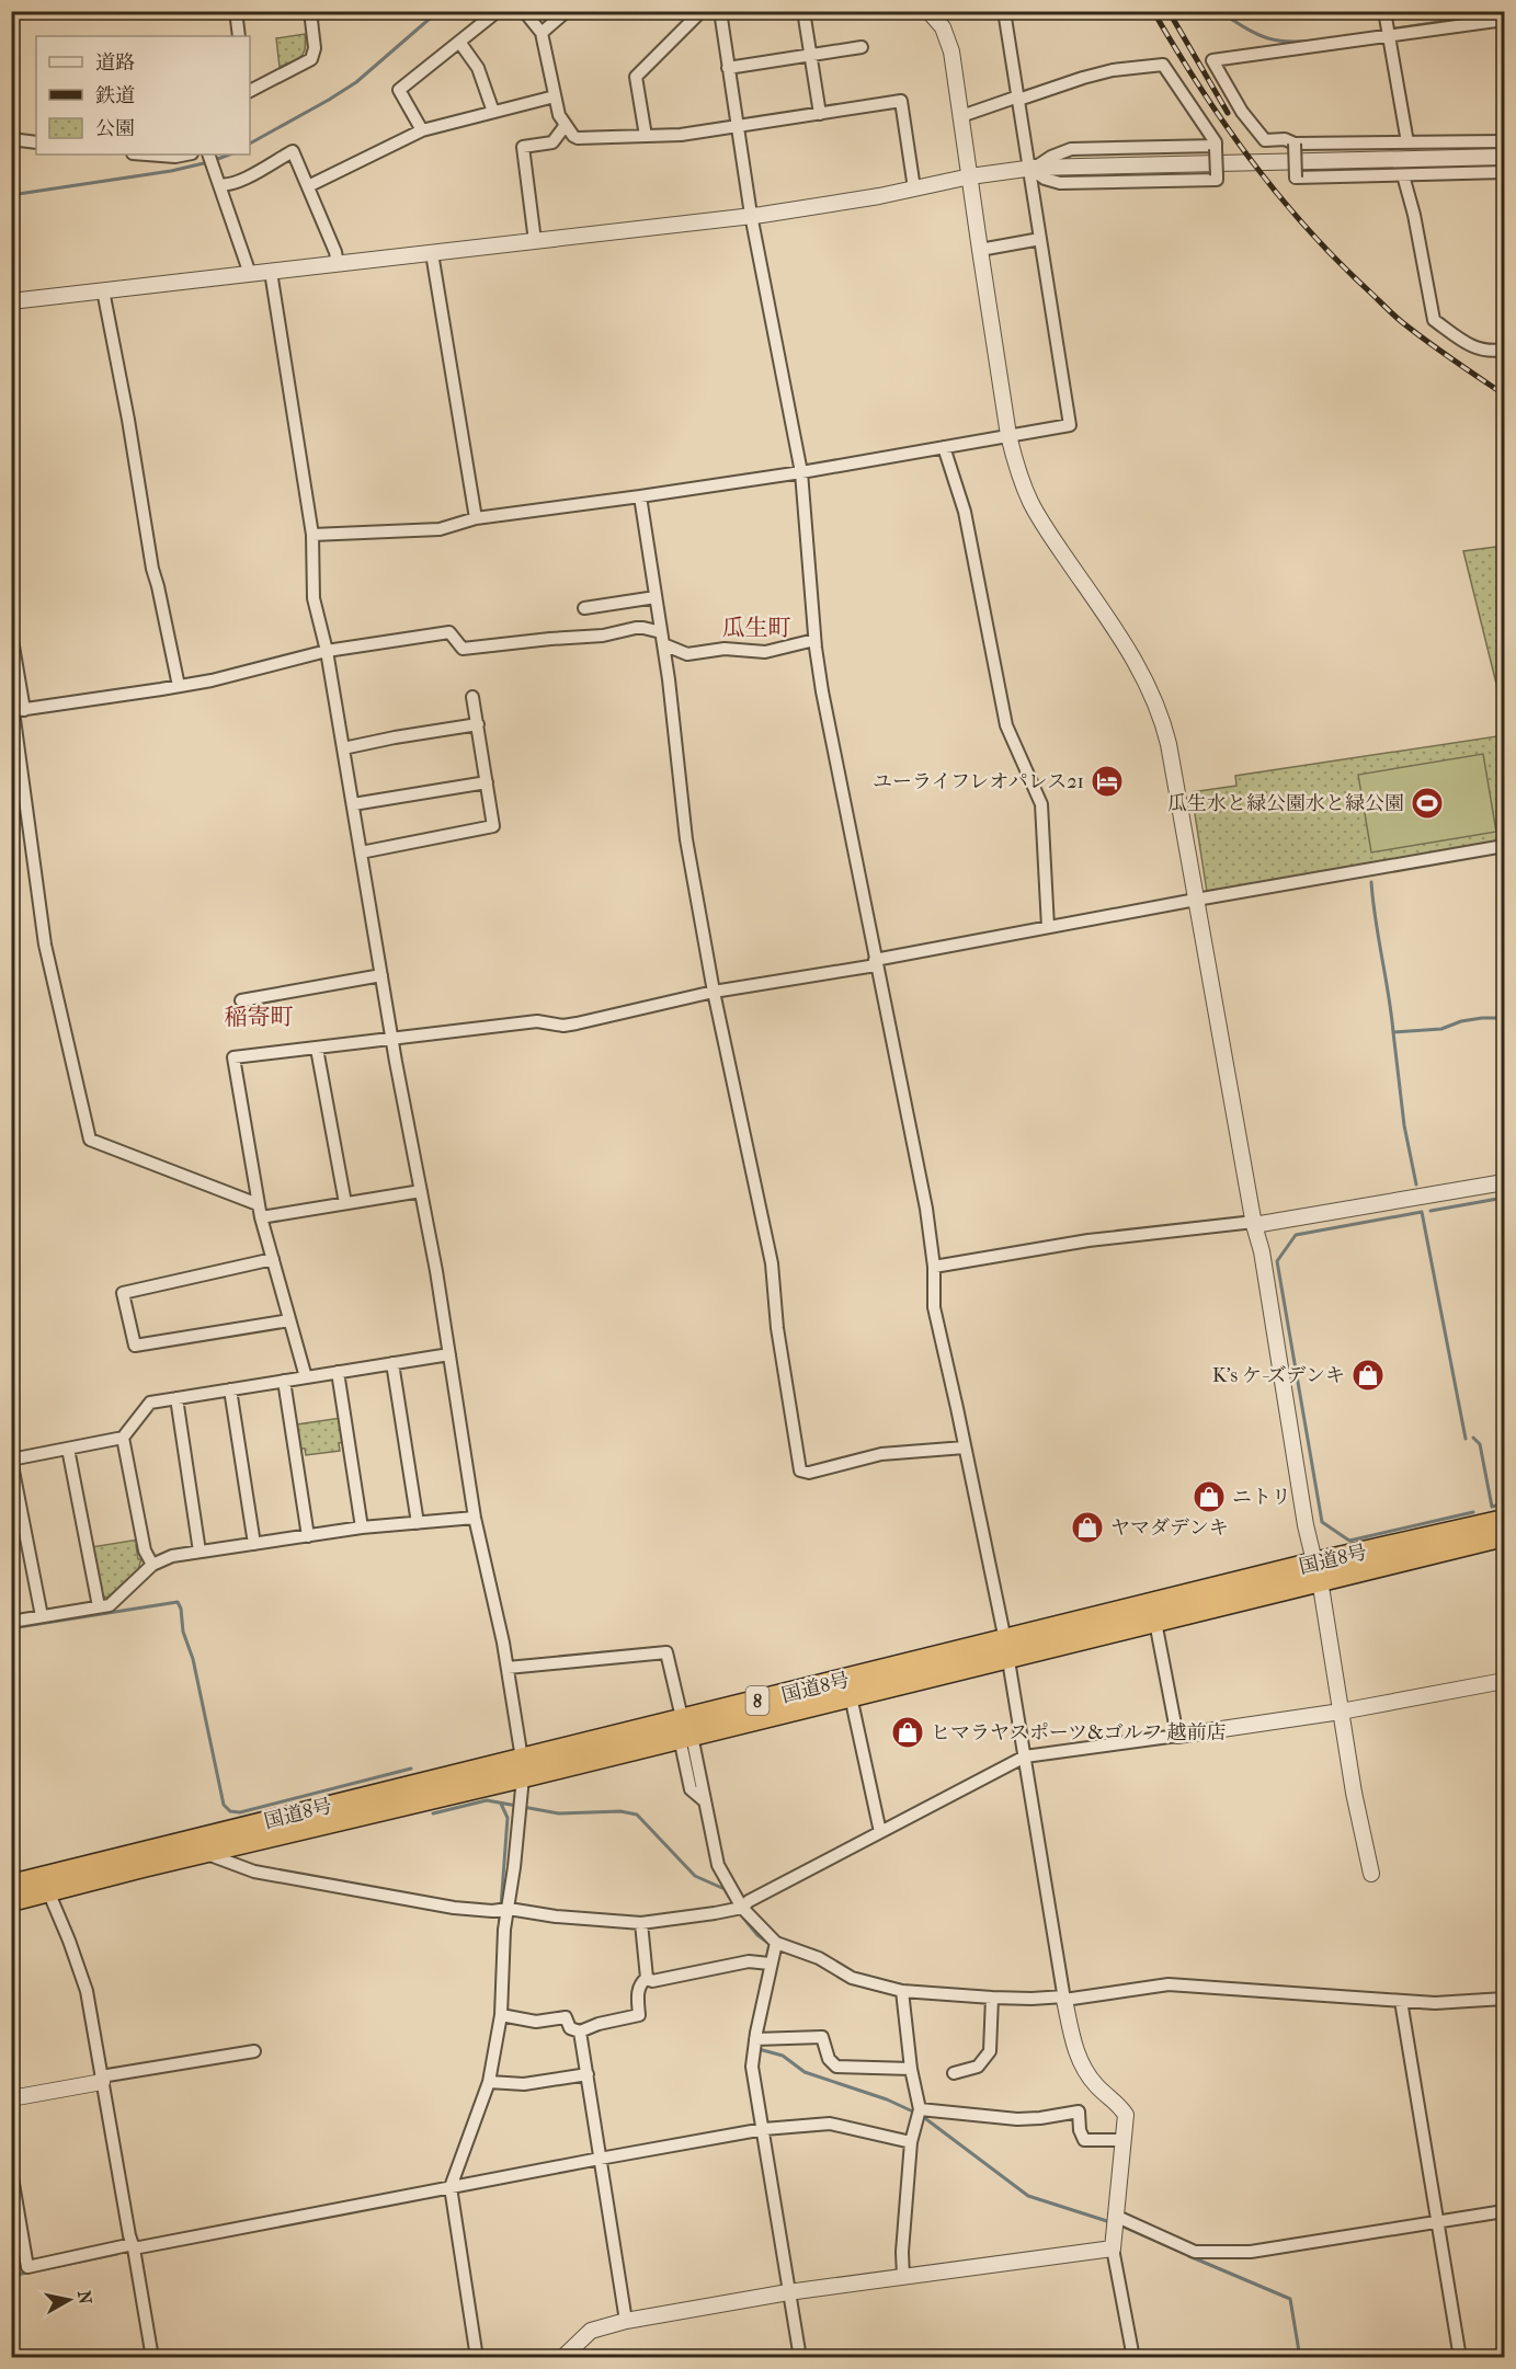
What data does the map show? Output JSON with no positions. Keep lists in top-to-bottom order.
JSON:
{
  "streets": {
    "highway": ["国道8号", "8"]
  },
  "districts": ["瓜生町", "稲寄町"],
  "places": {
    "hotel": ["ユーライフレオパレス21"],
    "sports": ["瓜生水と緑公園水と緑公園"],
    "shop": [
      "K's ケ-ズデンキ",
      "ニトリ",
      "ヤマダデンキ",
      "ヒマラヤスポーツ&ゴルフ 越前店"
    ]
  },
  "legend": ["道路", "鉄道", "公園"],
  "north": "right"
}
